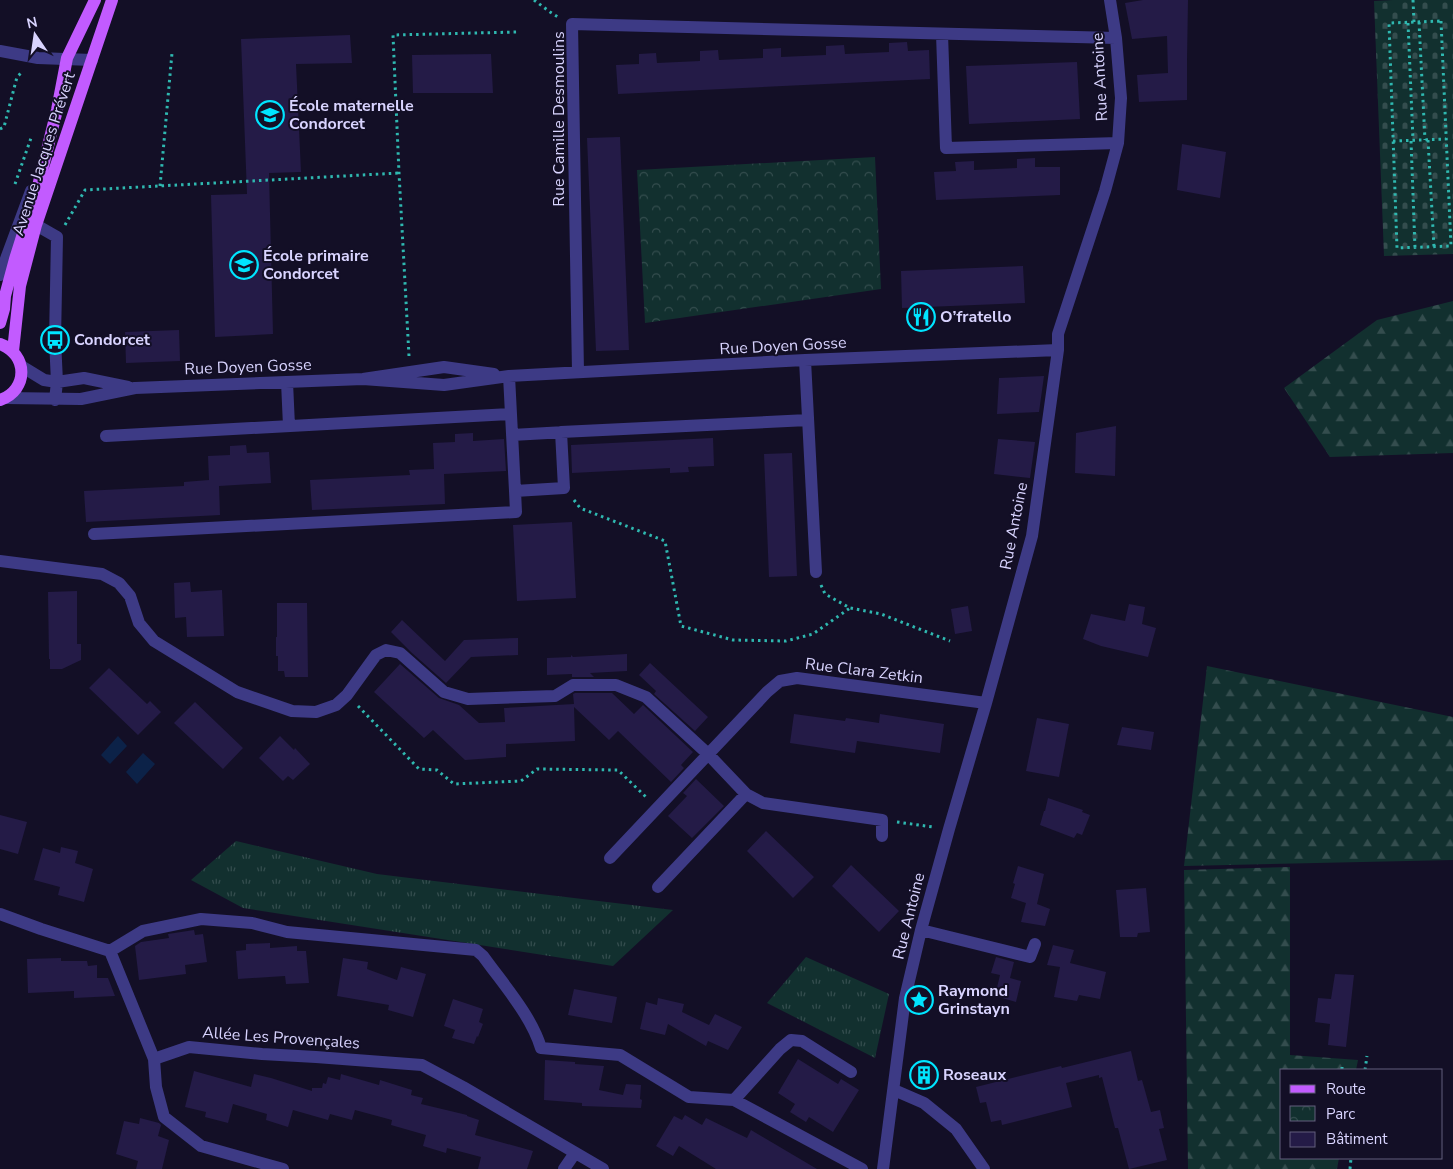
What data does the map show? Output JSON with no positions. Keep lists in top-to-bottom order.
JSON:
{
  "streets": {
    "main road": ["Avenue Jacques Prévert"],
    "street": [
      "Rue Antoine",
      "Rue Camille Desmoulins",
      "Rue Doyen Gosse",
      "Rue Clara Zetkin",
      "Allée Les Provençales"
    ]
  },
  "crossings": [
    ["Rue Antoine", "Rue Camille Desmoulins"],
    ["Rue Antoine", "Rue Doyen Gosse"],
    ["Rue Antoine", "Rue Clara Zetkin"],
    ["Rue Camille Desmoulins", "Rue Doyen Gosse"]
  ],
  "places": {
    "school or university": ["École maternelle Condorcet", "École primaire Condorcet"],
    "restaurant": ["O’fratello"],
    "bus stop": ["Condorcet"],
    "place": ["Raymond Grinstayn"],
    "building": ["Roseaux"]
  },
  "legend": ["Route", "Parc", "Bâtiment"],
  "north": "top"
}
